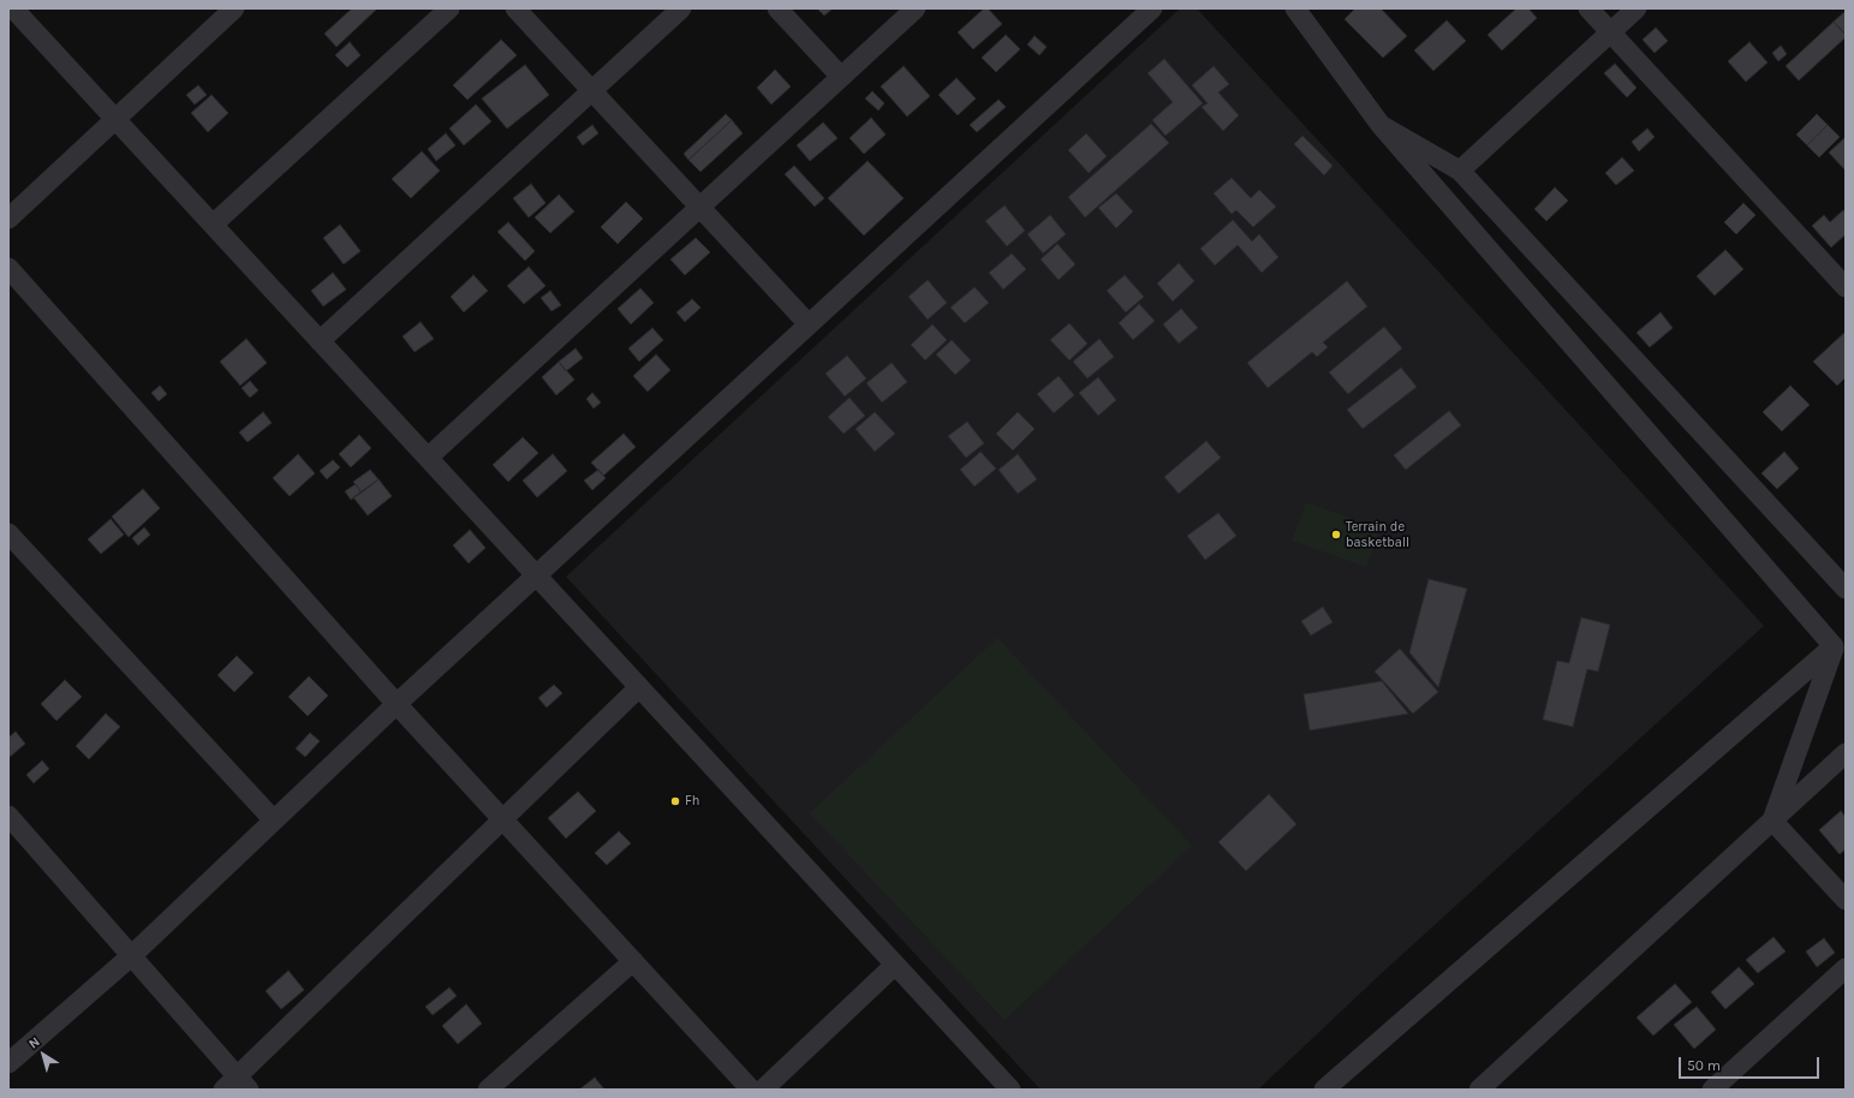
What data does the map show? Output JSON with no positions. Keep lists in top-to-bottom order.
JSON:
{
  "places": ["Terrain de basketball", "Fh"],
  "scale_bar": "50 m",
  "north": "top left"
}
